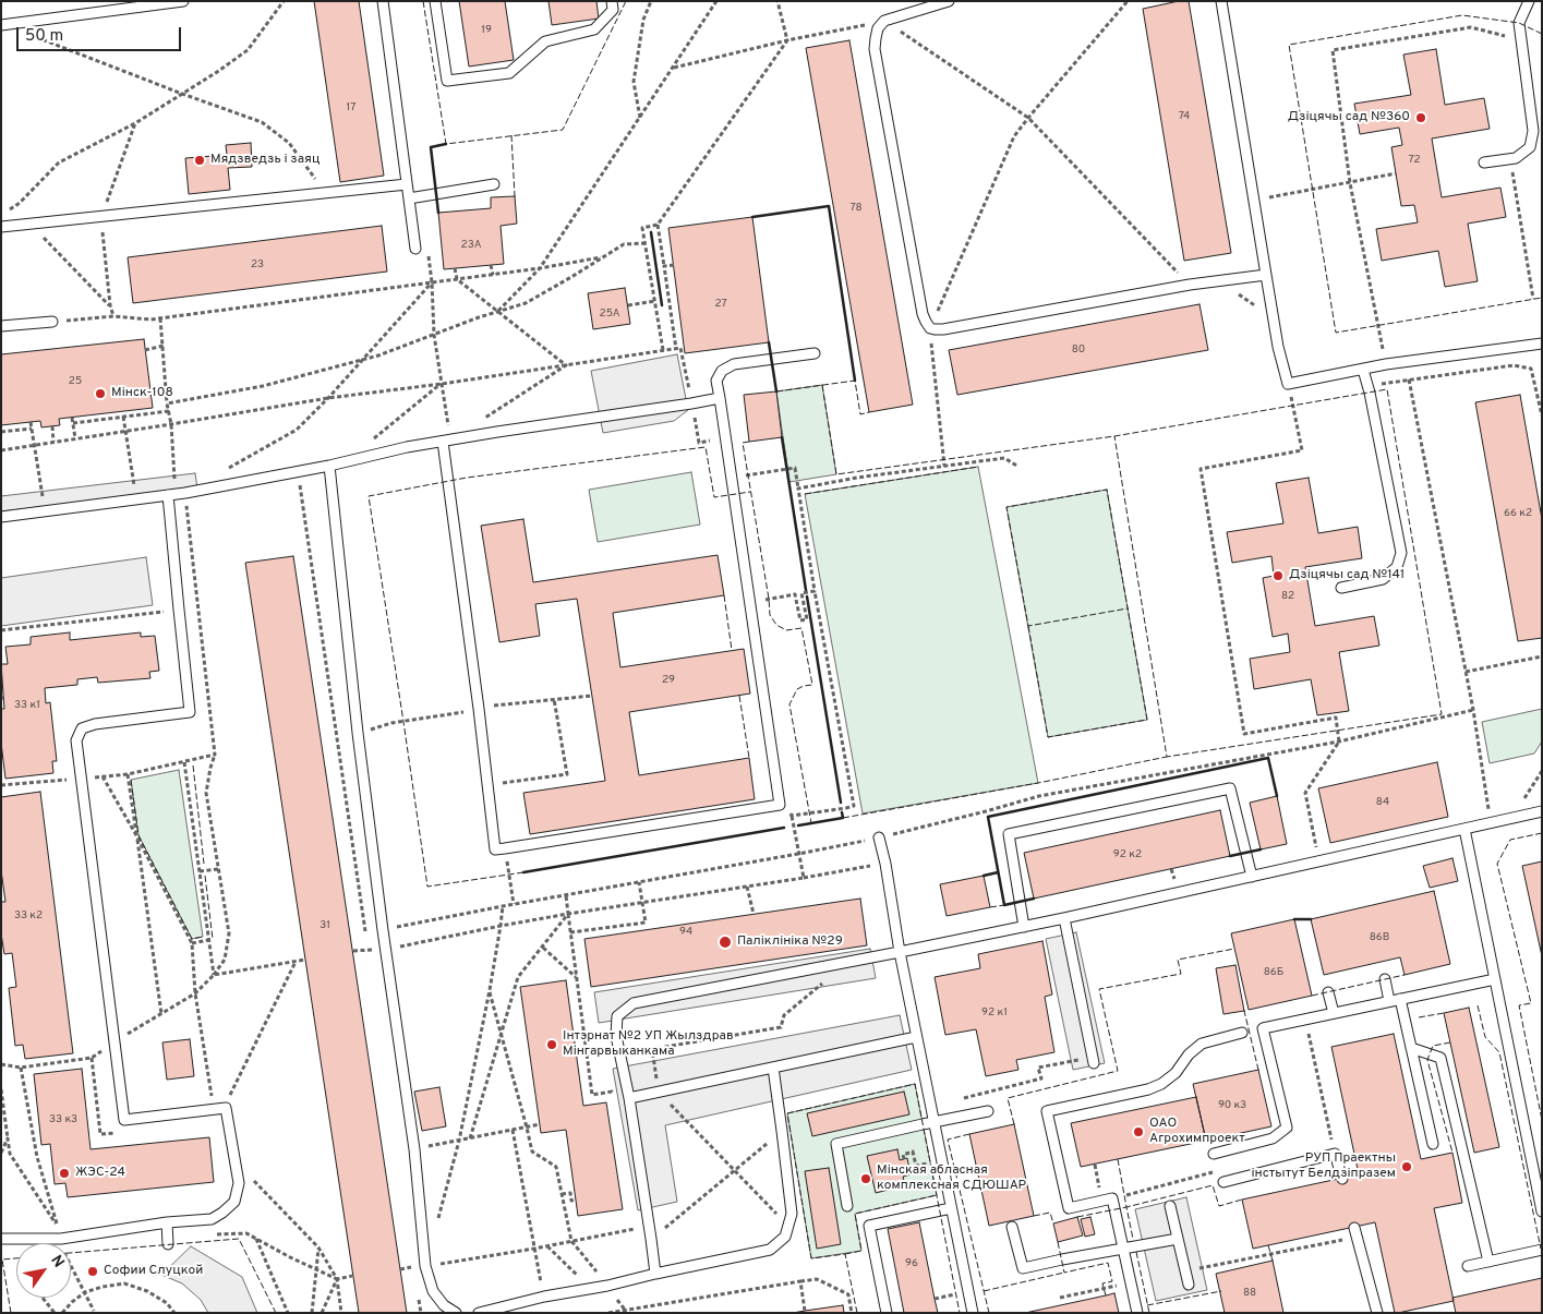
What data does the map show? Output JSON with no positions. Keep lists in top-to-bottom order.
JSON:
{
  "places": [
    "Дзіцячы сад №360",
    "Мядзведзь і заяц",
    "Мінск-108",
    "Дзіцячы сад №141",
    "Паліклініка №29",
    "Інтэрнат №2 УП Жылздрав Мінгарвыканкама",
    "ОАО Агрохимпроект",
    "РУП Праектны інстытут Белдзіпразем",
    "ЖЭС-24",
    "Мінская абласная комплексная СДЮШАР",
    "Софии Слуцкой"
  ],
  "house_numbers": [
    "19",
    "17",
    "74",
    "72",
    "78",
    "23А",
    "23",
    "27",
    "25А",
    "80",
    "25",
    "66 к2",
    "82",
    "29",
    "33 к1",
    "84",
    "92 к2",
    "33 к2",
    "31",
    "94",
    "86В",
    "86Б",
    "92 к1",
    "90 к3",
    "33 к3",
    "96",
    "88"
  ],
  "scale_bar": "50 m",
  "north": "top right"
}
